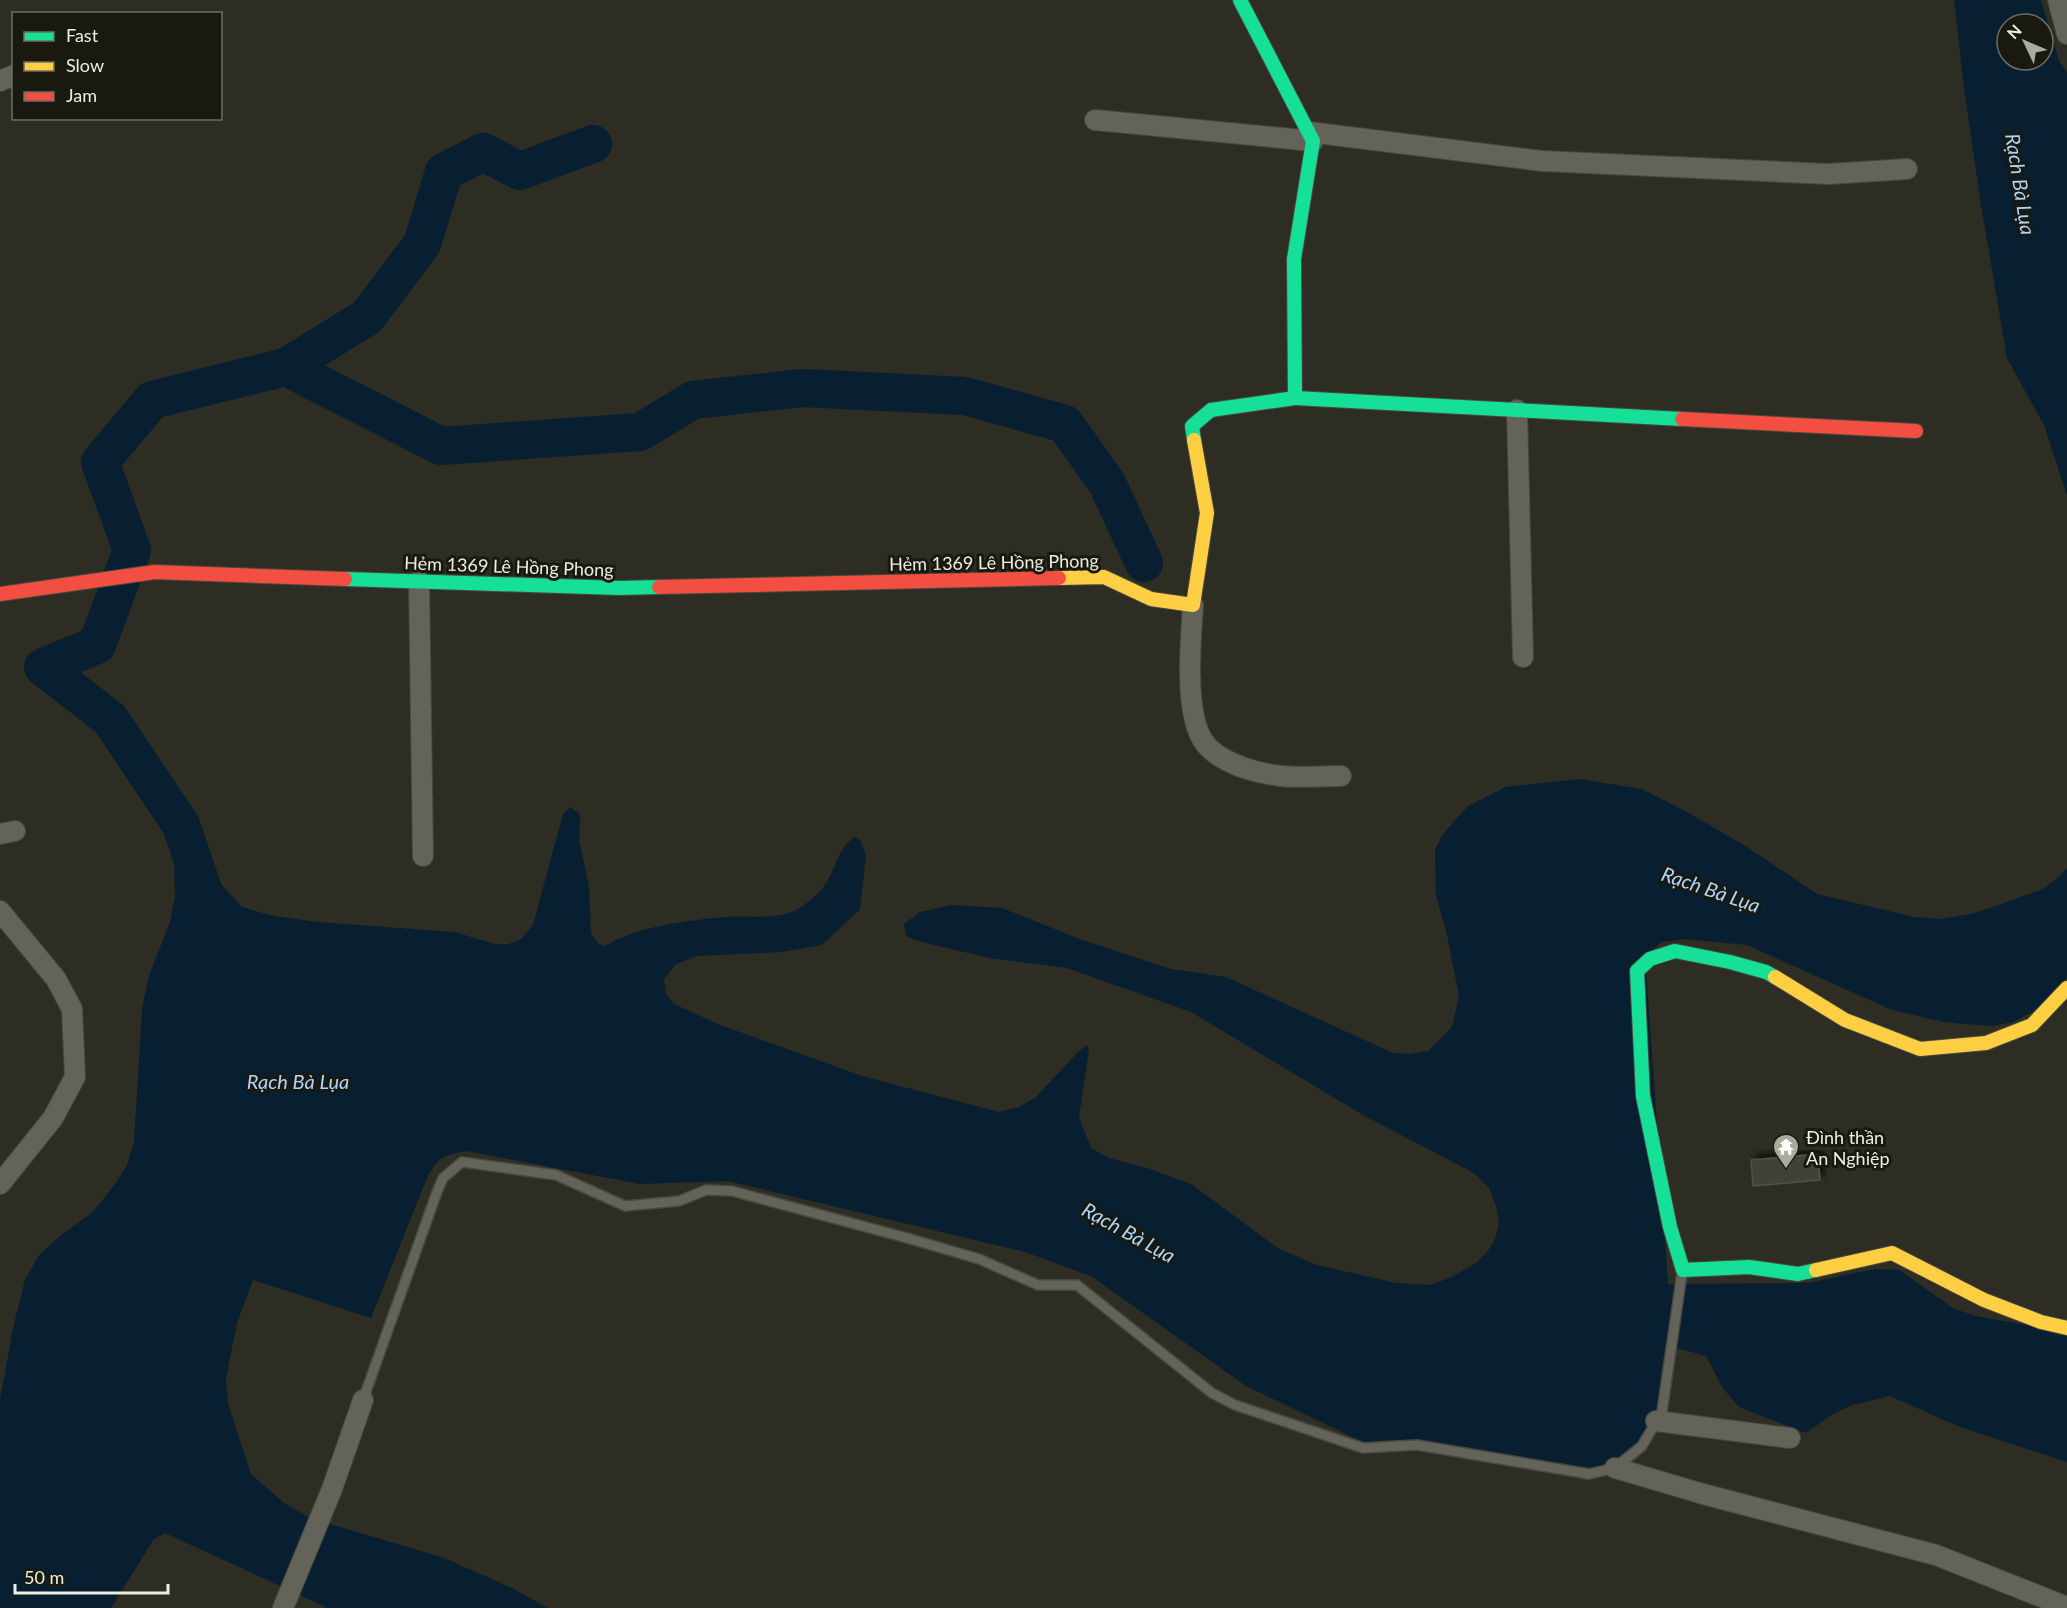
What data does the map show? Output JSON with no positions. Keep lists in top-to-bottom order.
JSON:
{
  "streets": {
    "street": ["Hẻm 1369 Lê Hồng Phong"]
  },
  "water": ["Rạch Bà Lụa"],
  "places": {
    "temple": ["Đình thần An Nghiệp"]
  },
  "legend": ["Fast", "Slow", "Jam"],
  "scale_bar": "50 m",
  "north": "top left"
}
